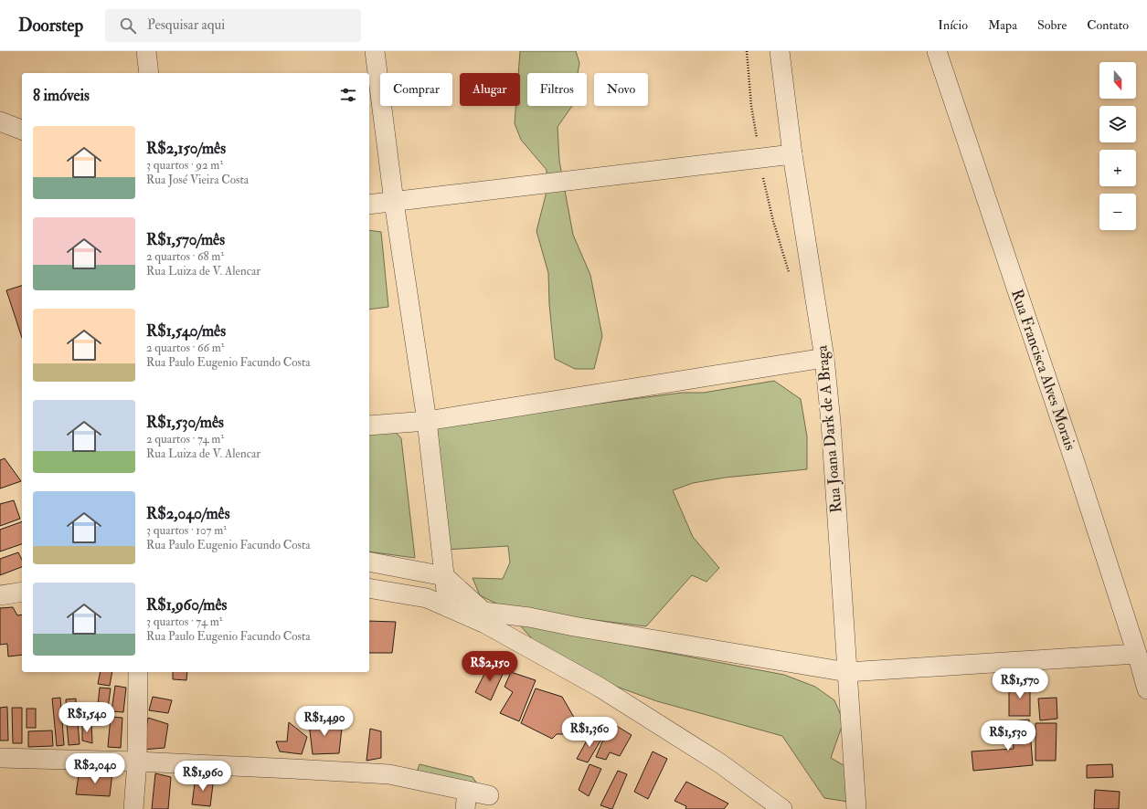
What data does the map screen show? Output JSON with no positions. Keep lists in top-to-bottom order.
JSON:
{
  "streets": {
    "street": ["Rua Francisca Alves Morais", "Rua Joana Dark de A Braga"]
  },
  "north": "bottom",
  "page": {
    "header": "Doorstep",
    "search": "Pesquisar aqui",
    "nav": [
      "Início",
      "Mapa",
      "Sobre",
      "Contato"
    ],
    "map_buttons": ["+", "−"],
    "chip": [
      "Comprar",
      "Alugar",
      "Filtros",
      "Novo"
    ],
    "heading": "8 imóveis",
    "list": [
      {
        "name": "R$2,150/mês",
        "note": "3 quartos · 92 m² · Rua José Vieira Costa"
      },
      {
        "name": "R$1,570/mês",
        "note": "2 quartos · 68 m² · Rua Luiza de V. Alencar"
      },
      {
        "name": "R$1,540/mês",
        "note": "2 quartos · 66 m² · Rua Paulo Eugenio Facundo Costa"
      },
      {
        "name": "R$1,530/mês",
        "note": "2 quartos · 74 m² · Rua Luiza de V. Alencar"
      },
      {
        "name": "R$2,040/mês",
        "note": "3 quartos · 107 m² · Rua Paulo Eugenio Facundo Costa"
      },
      {
        "name": "R$1,960/mês",
        "note": "3 quartos · 74 m² · Rua Paulo Eugenio Facundo Costa"
      }
    ],
    "price": [
      "R$2,150",
      "R$1,570",
      "R$1,540",
      "R$1,490",
      "R$1,360",
      "R$1,530",
      "R$2,040",
      "R$1,960"
    ]
  }
}
